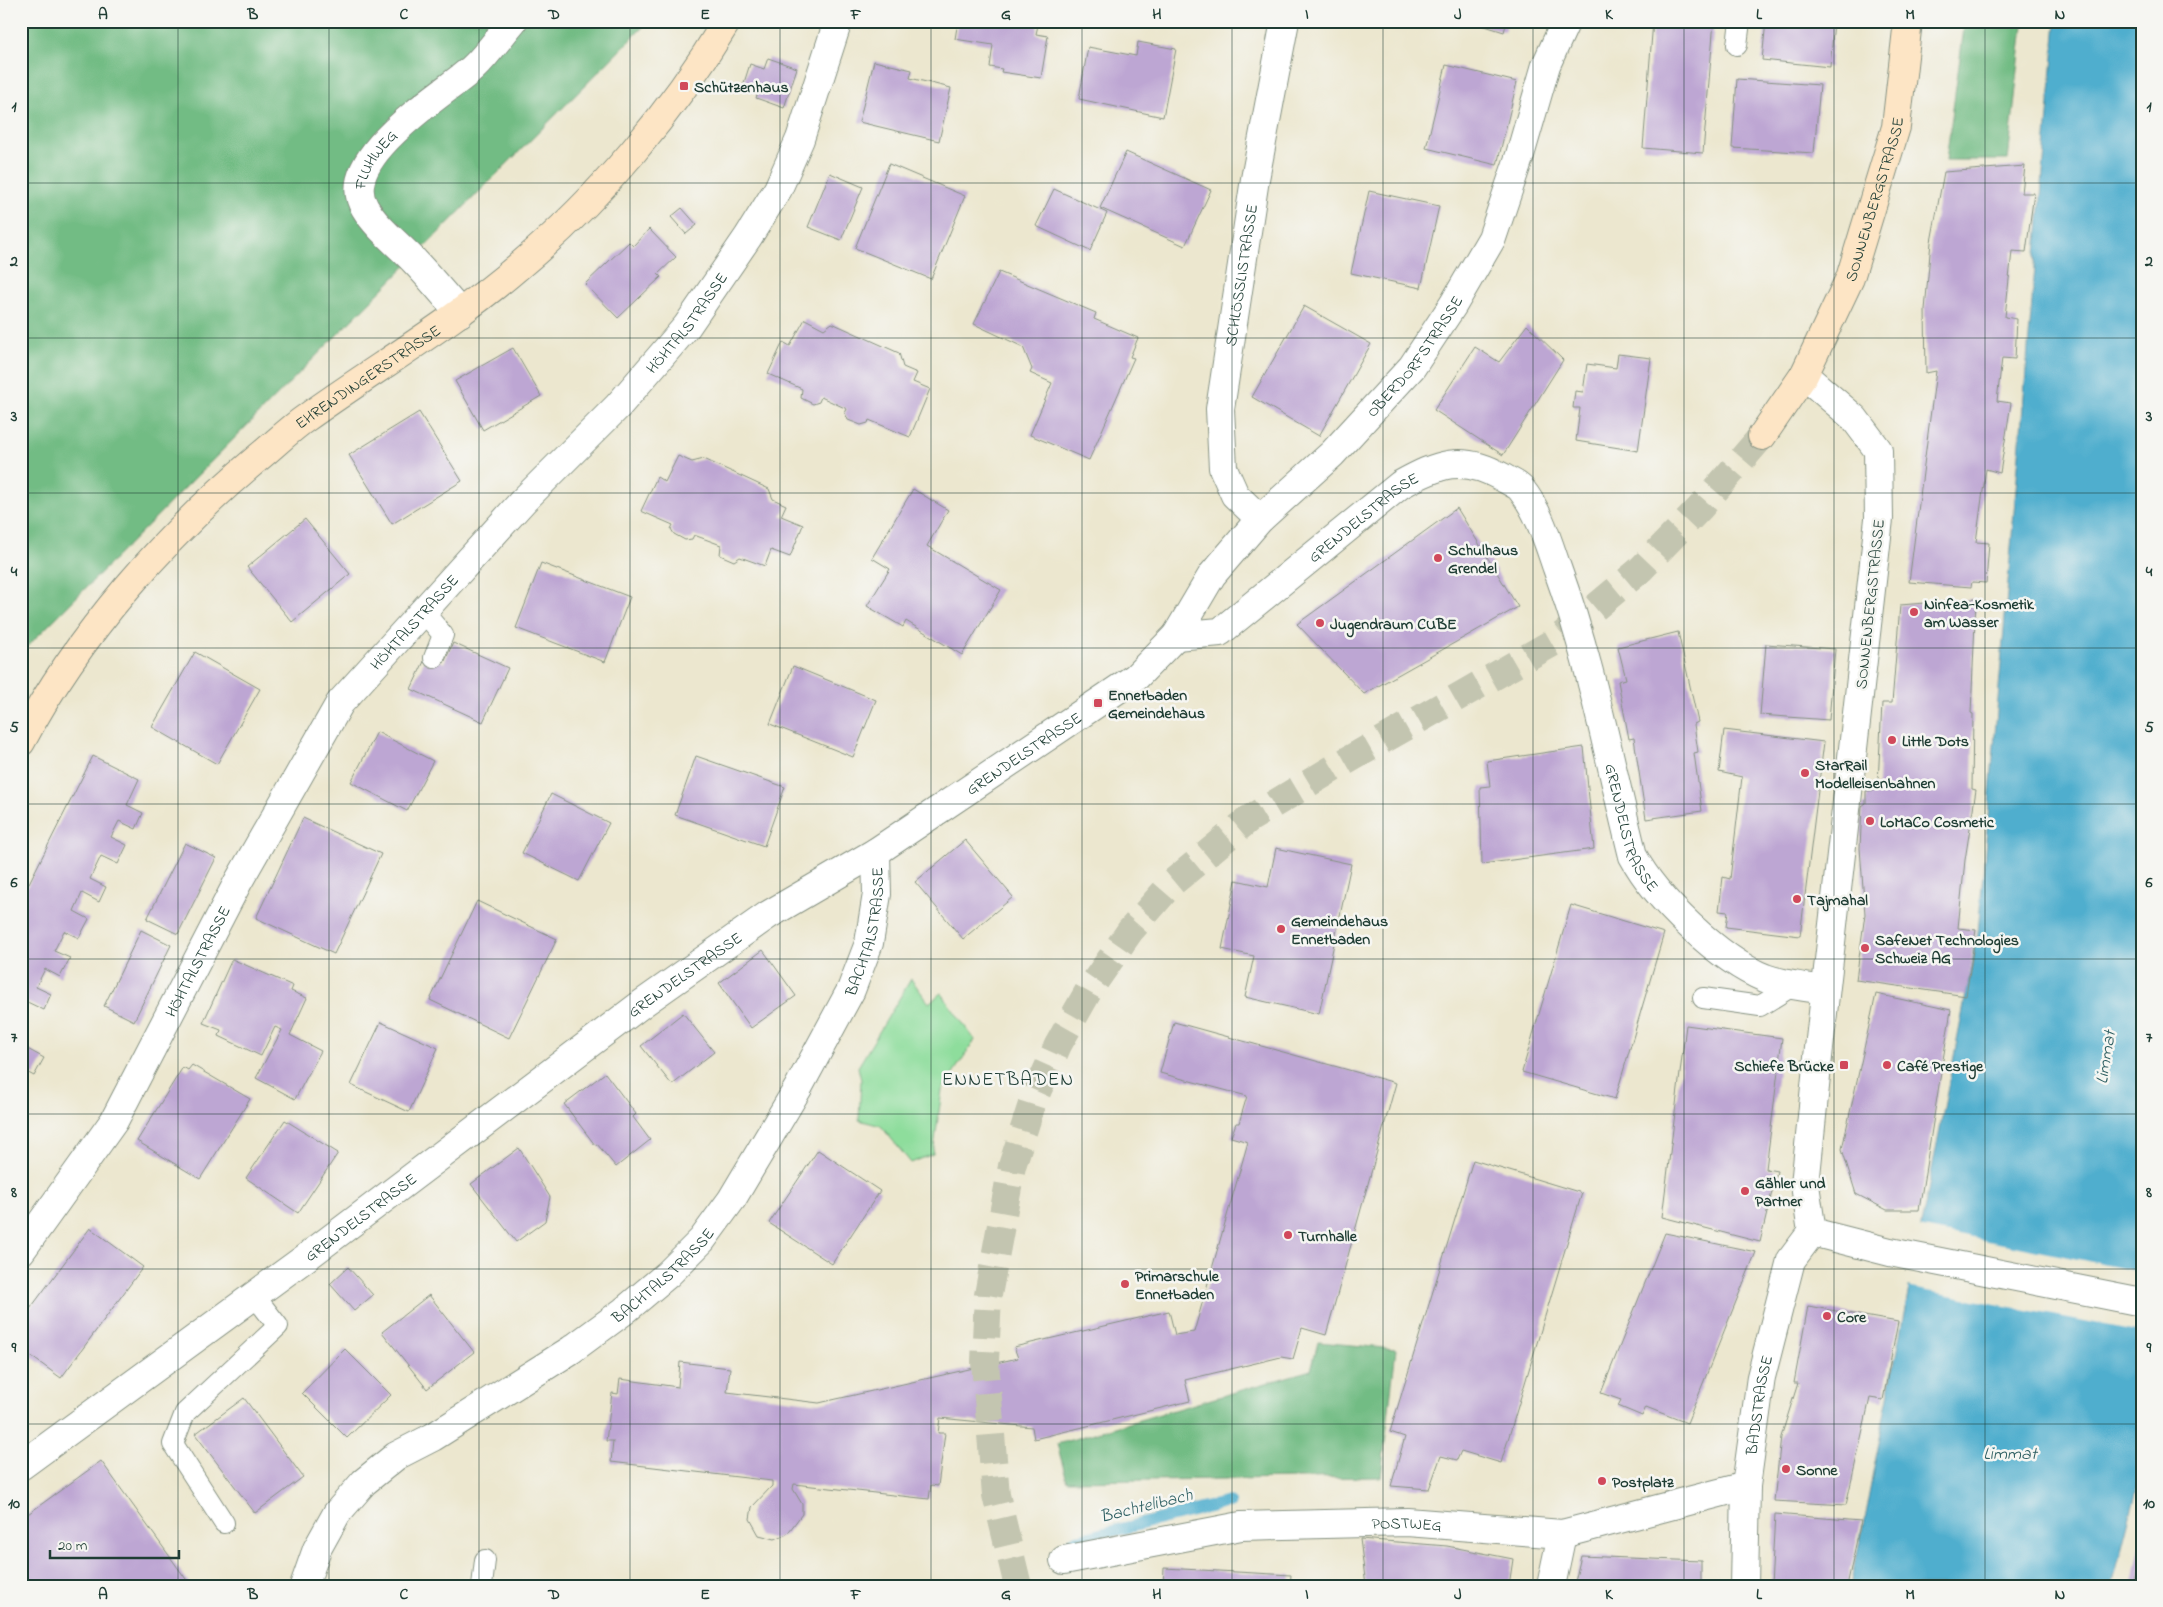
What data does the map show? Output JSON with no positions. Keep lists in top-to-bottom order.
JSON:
{
  "streets": {
    "main road": ["SONNENBERGSTRASSE", "EHRENDINGERSTRASSE"],
    "street": [
      "FLUHWEG",
      "SCHLÖSSLISTRASSE",
      "HÖHTALSTRASSE",
      "OBERDORFSTRASSE",
      "GRENDELSTRASSE",
      "BACHTALSTRASSE",
      "BADSTRASSE",
      "POSTWEG"
    ]
  },
  "crossings": [
    ["FLUHWEG", "EHRENDINGERSTRASSE"],
    ["SONNENBERGSTRASSE", "GRENDELSTRASSE"],
    ["SONNENBERGSTRASSE", "BADSTRASSE"],
    ["SCHLÖSSLISTRASSE", "OBERDORFSTRASSE"],
    ["OBERDORFSTRASSE", "GRENDELSTRASSE"],
    ["GRENDELSTRASSE", "BACHTALSTRASSE"],
    ["BADSTRASSE", "POSTWEG"]
  ],
  "districts": ["ENNETBADEN"],
  "water": ["Limmat", "Bachtelibach"],
  "places": {
    "transit": ["Schützenhaus", "Ennetbaden Gemeindehaus", "Schiefe Brücke"],
    "other": [
      "Schulhaus Grendel",
      "Ninfea-Kosmetik am Wasser",
      "Jugendraum CUBE",
      "Little Dots",
      "StarRail Modelleisenbahnen",
      "LoMaCo Cosmetic",
      "Tajmahal",
      "Gemeindehaus Ennetbaden",
      "SafeNet Technologies Schweiz AG",
      "Café Prestige",
      "Gähler und Partner",
      "Turnhalle",
      "Primarschule Ennetbaden",
      "Core",
      "Sonne",
      "Postplatz"
    ]
  },
  "scale_bar": "20 m",
  "grid": {
    "columns": [
      "A",
      "B",
      "C",
      "D",
      "E",
      "F",
      "G",
      "H",
      "I",
      "J",
      "K",
      "L",
      "M",
      "N"
    ],
    "rows": [
      "1",
      "2",
      "3",
      "4",
      "5",
      "6",
      "7",
      "8",
      "9",
      "10"
    ]
  }
}
